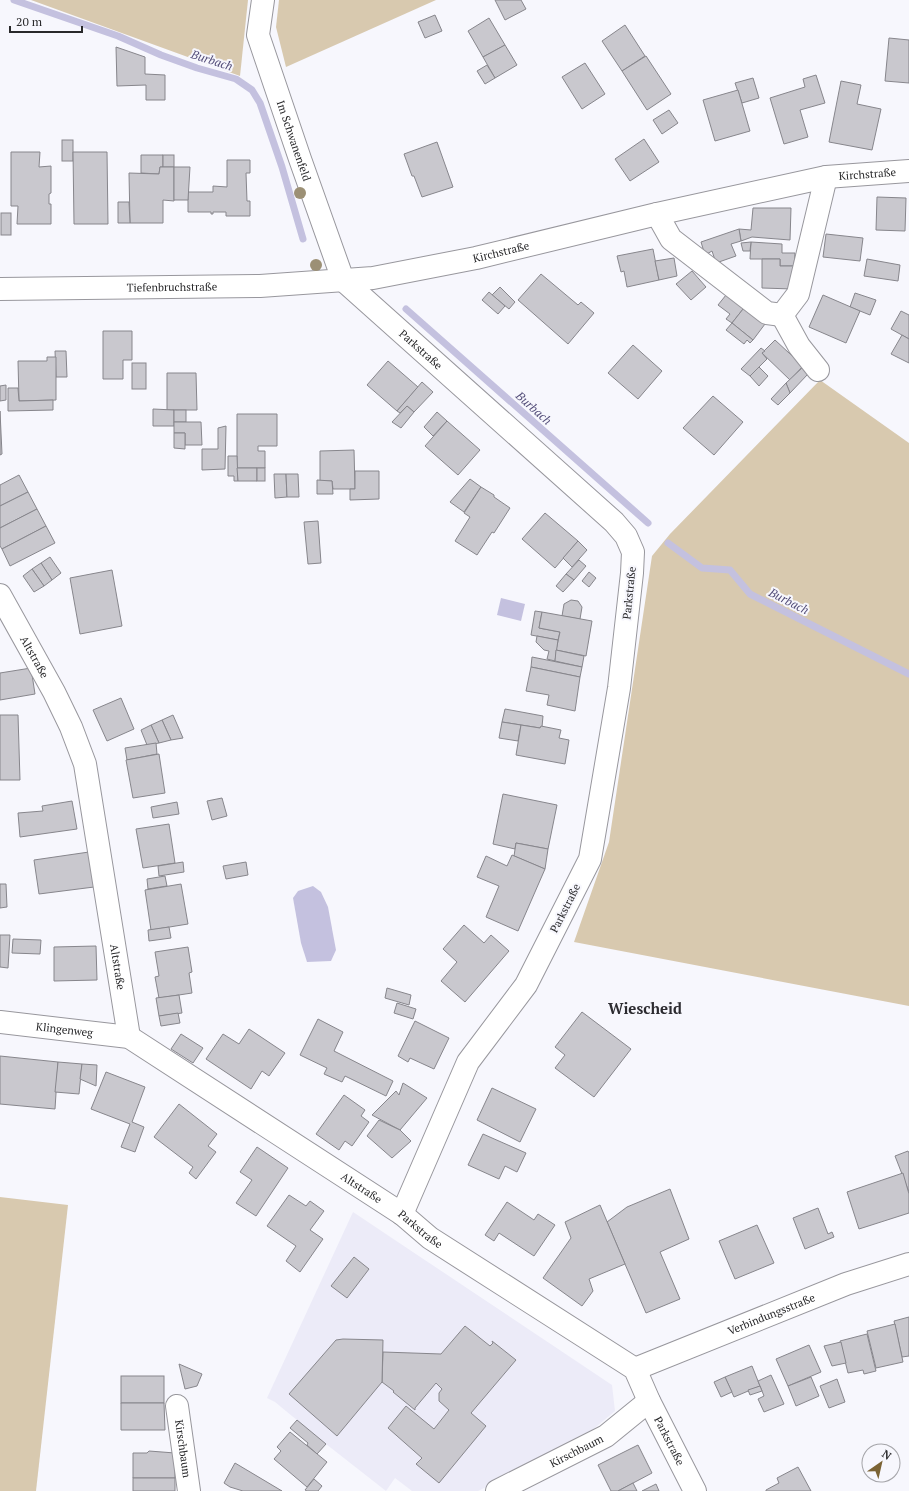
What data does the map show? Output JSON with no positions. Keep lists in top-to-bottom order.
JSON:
{
  "streets": {
    "street": [
      "Im Schwanenfeld",
      "Kirchstraße",
      "Tiefenbruchstraße",
      "Parkstraße",
      "Altstraße",
      "Klingenweg",
      "Verbindungsstraße",
      "Kirschbaum"
    ]
  },
  "crossings": [
    ["Im Schwanenfeld", "Kirchstraße"],
    ["Im Schwanenfeld", "Tiefenbruchstraße"],
    ["Im Schwanenfeld", "Parkstraße"],
    ["Kirchstraße", "Tiefenbruchstraße"],
    ["Kirchstraße", "Parkstraße"],
    ["Tiefenbruchstraße", "Parkstraße"],
    ["Parkstraße", "Altstraße"],
    ["Parkstraße", "Verbindungsstraße"],
    ["Parkstraße", "Kirschbaum"],
    ["Altstraße", "Klingenweg"]
  ],
  "districts": ["Wiescheid"],
  "water": ["Burbach"],
  "scale_bar": "20 m",
  "north": "top right"
}
